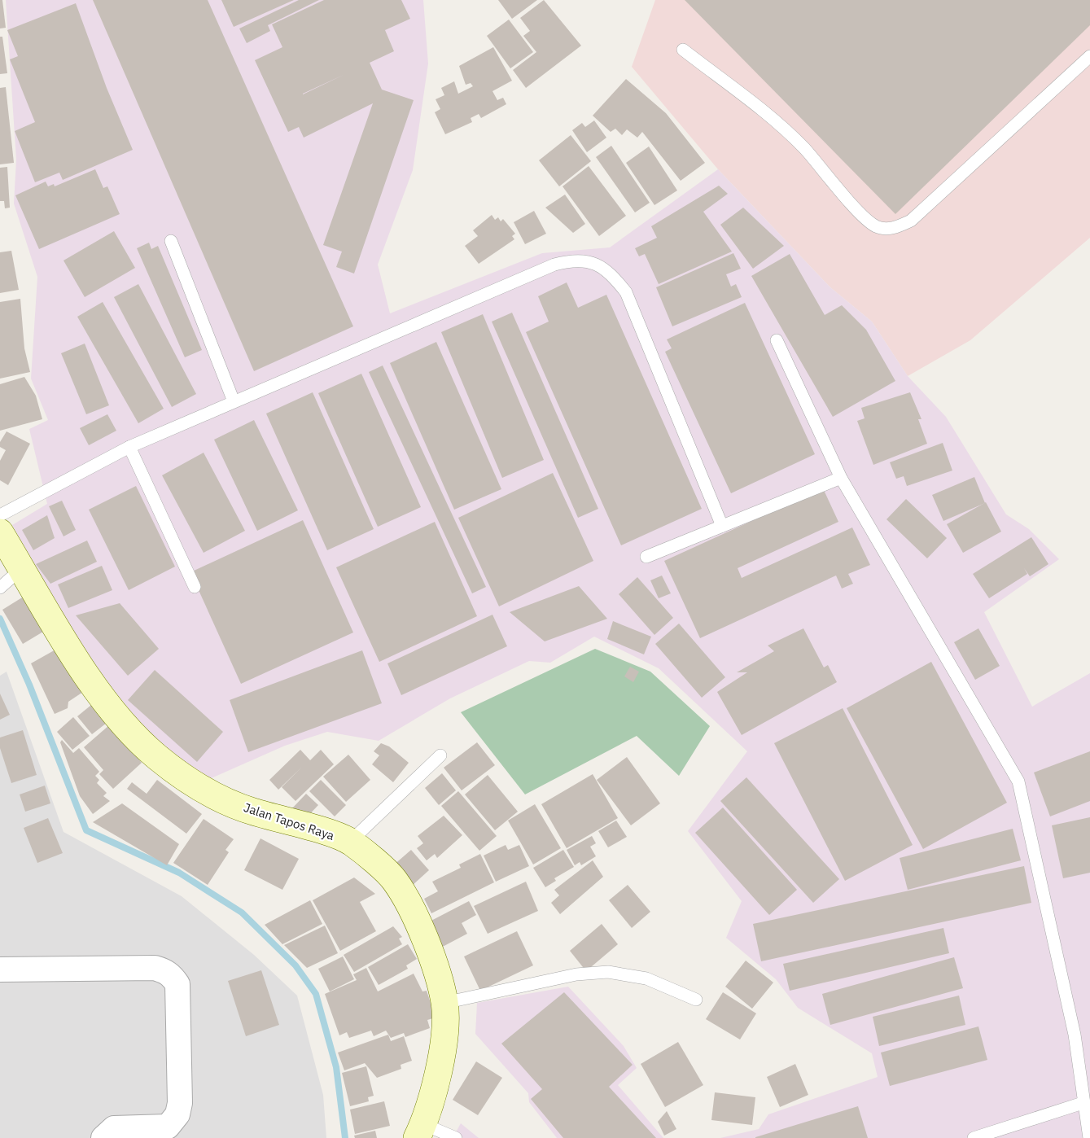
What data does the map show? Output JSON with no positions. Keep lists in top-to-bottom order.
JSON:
{
  "streets": {
    "main road": ["Jalan Tapos Raya"]
  }
}
